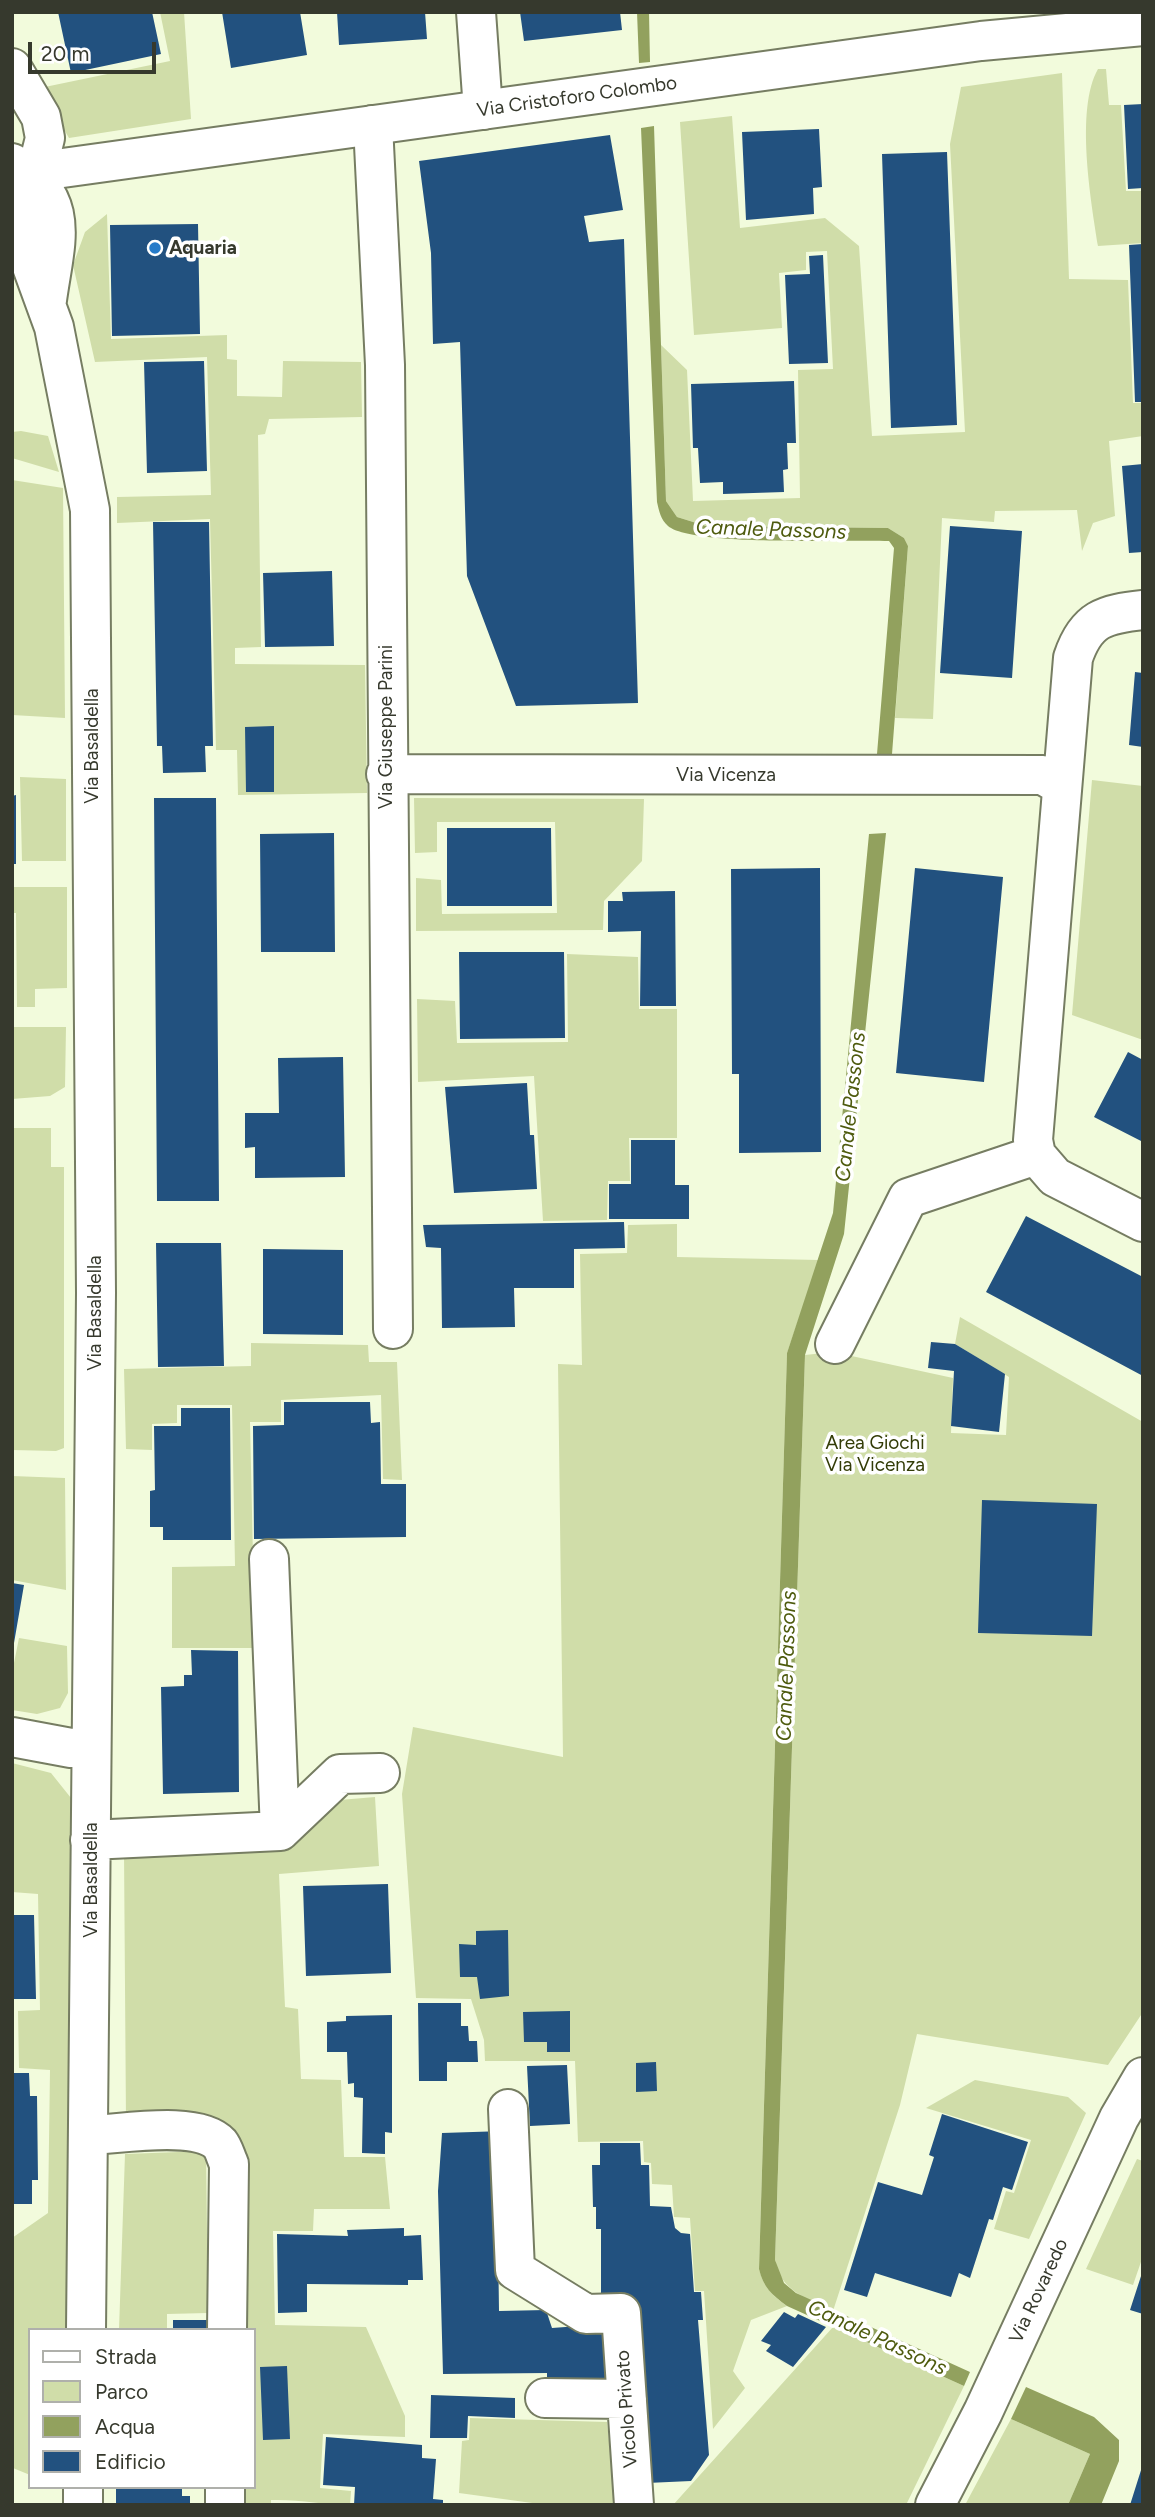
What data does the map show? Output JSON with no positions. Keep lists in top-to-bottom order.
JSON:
{
  "streets": {
    "street": [
      "Via Cristoforo Colombo",
      "Via Giuseppe Parini",
      "Via Basaldella",
      "Via Vicenza",
      "Via Rovaredo",
      "Vicolo Privato"
    ]
  },
  "crossings": [
    ["Via Cristoforo Colombo", "Via Giuseppe Parini"],
    ["Via Cristoforo Colombo", "Via Basaldella"],
    ["Via Giuseppe Parini", "Via Vicenza"]
  ],
  "water": ["Canale Passons"],
  "parks": ["Area Giochi Via Vicenza"],
  "places": ["Aquaria"],
  "legend": [
    "Strada",
    "Parco",
    "Acqua",
    "Edificio"
  ],
  "scale_bar": "20 m"
}
